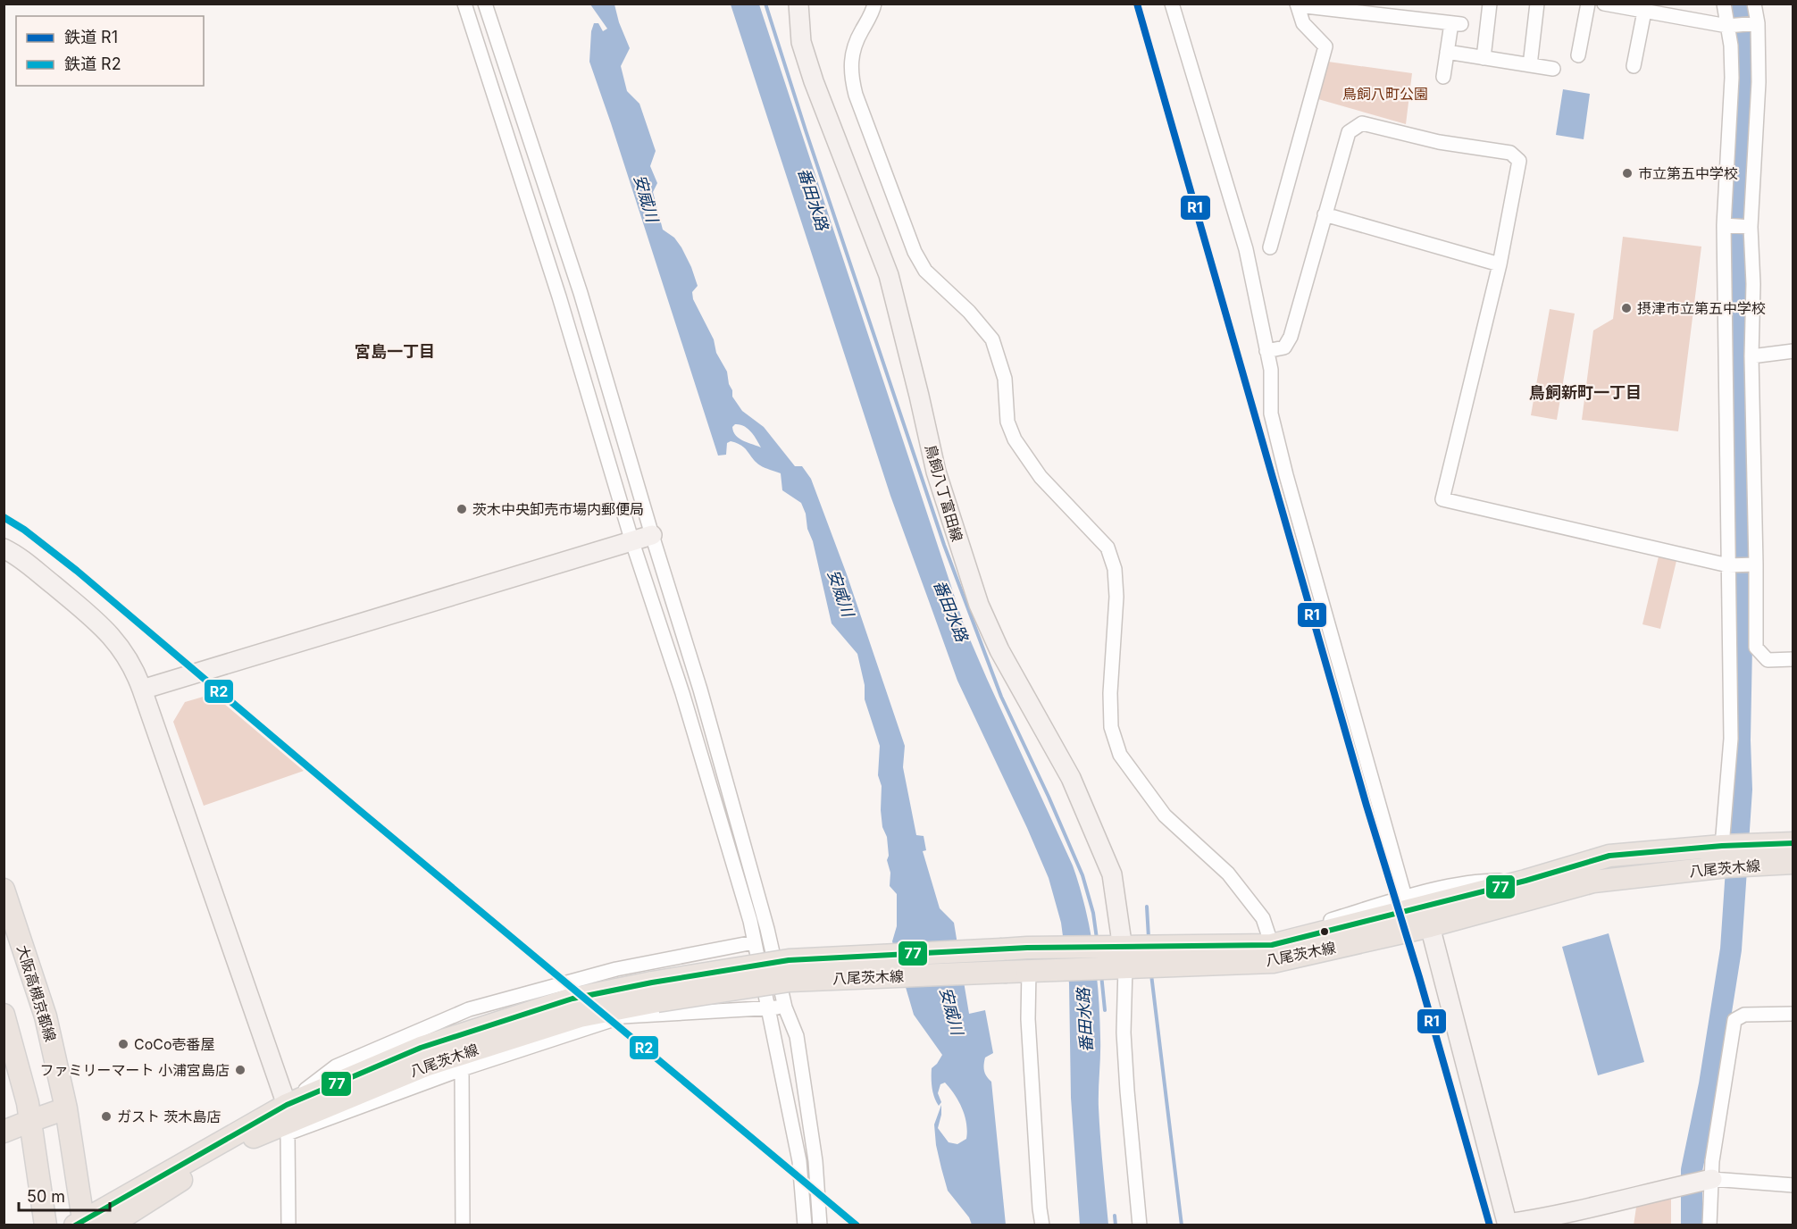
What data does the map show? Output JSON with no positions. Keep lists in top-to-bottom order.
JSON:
{
  "streets": {
    "main road": ["八尾茨木線", "大阪高槻京都線"],
    "street": ["鳥飼八丁富田線"]
  },
  "crossings": [
    ["鳥飼八丁富田線", "八尾茨木線"],
    ["八尾茨木線", "大阪高槻京都線"]
  ],
  "districts": ["宮島一丁目", "鳥飼新町一丁目"],
  "water": ["安威川", "番田水路"],
  "parks": ["鳥飼八町公園"],
  "places": [
    "市立第五中学校",
    "摂津市立第五中学校",
    "茨木中央卸売市場内郵便局",
    "CoCo壱番屋",
    "ファミリーマート 小浦宮島店",
    "ガスト 茨木島店"
  ],
  "lines": ["rail line R1", "rail line R2", "transit line 77"],
  "legend": ["鉄道 R1", "鉄道 R2"],
  "scale_bar": "50 m"
}
